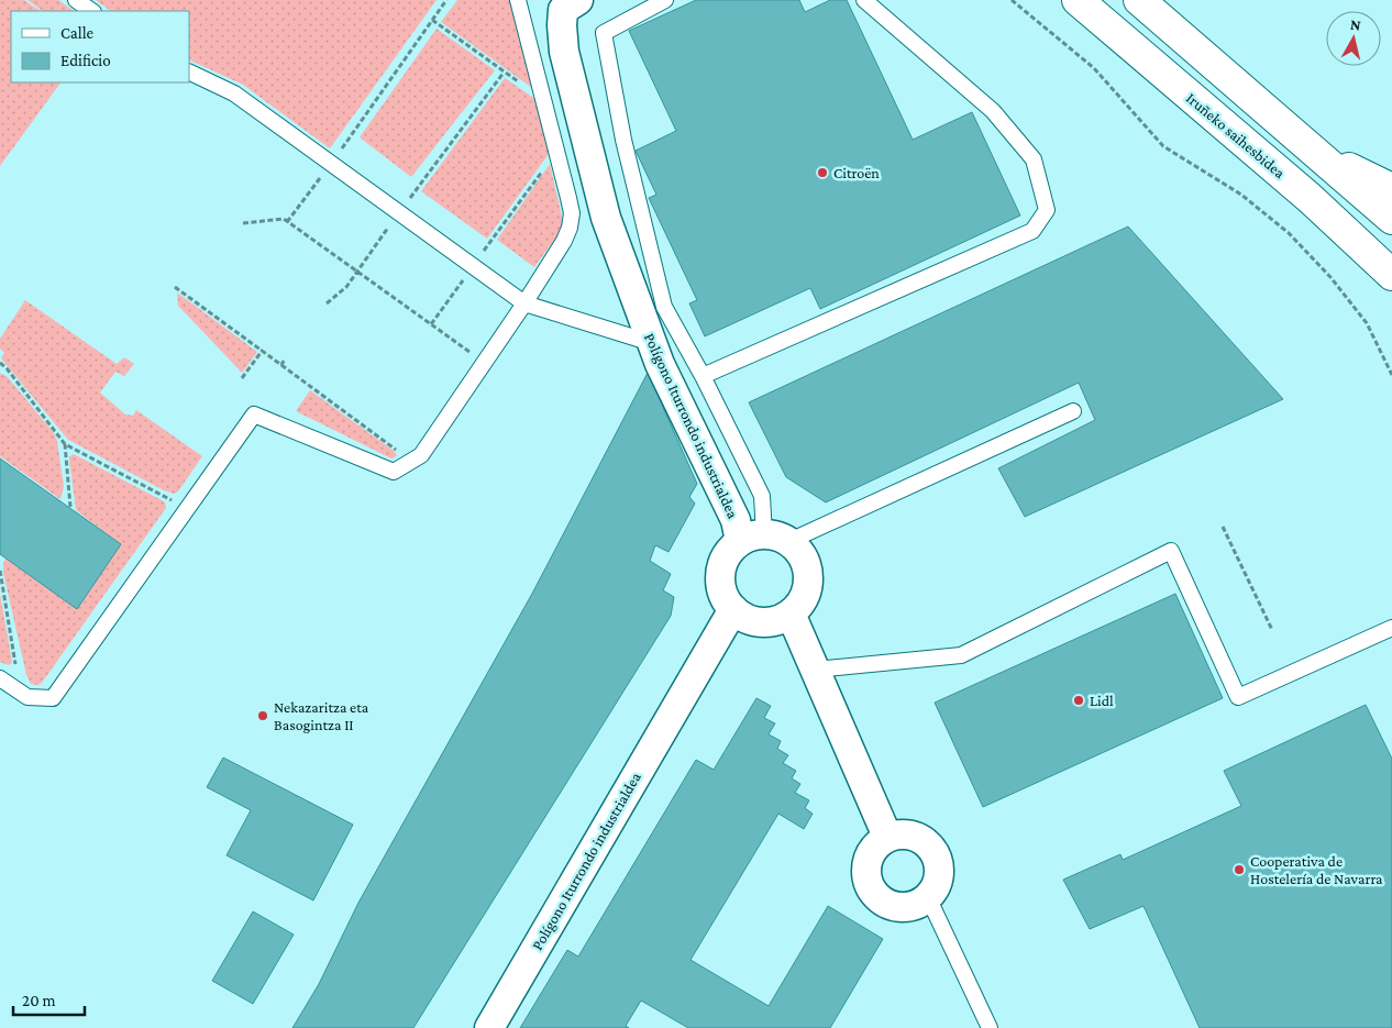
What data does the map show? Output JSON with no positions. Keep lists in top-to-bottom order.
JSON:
{
  "streets": {
    "highway": ["Iruñeko saihesbidea"],
    "street": ["Polígono Iturrondo industrialdea"]
  },
  "places": [
    "Citroën",
    "Lidl",
    "Nekazaritza eta Basogintza II",
    "Cooperativa de Hostelería de Navarra"
  ],
  "legend": ["Calle", "Edificio"],
  "scale_bar": "20 m",
  "north": "top"
}
